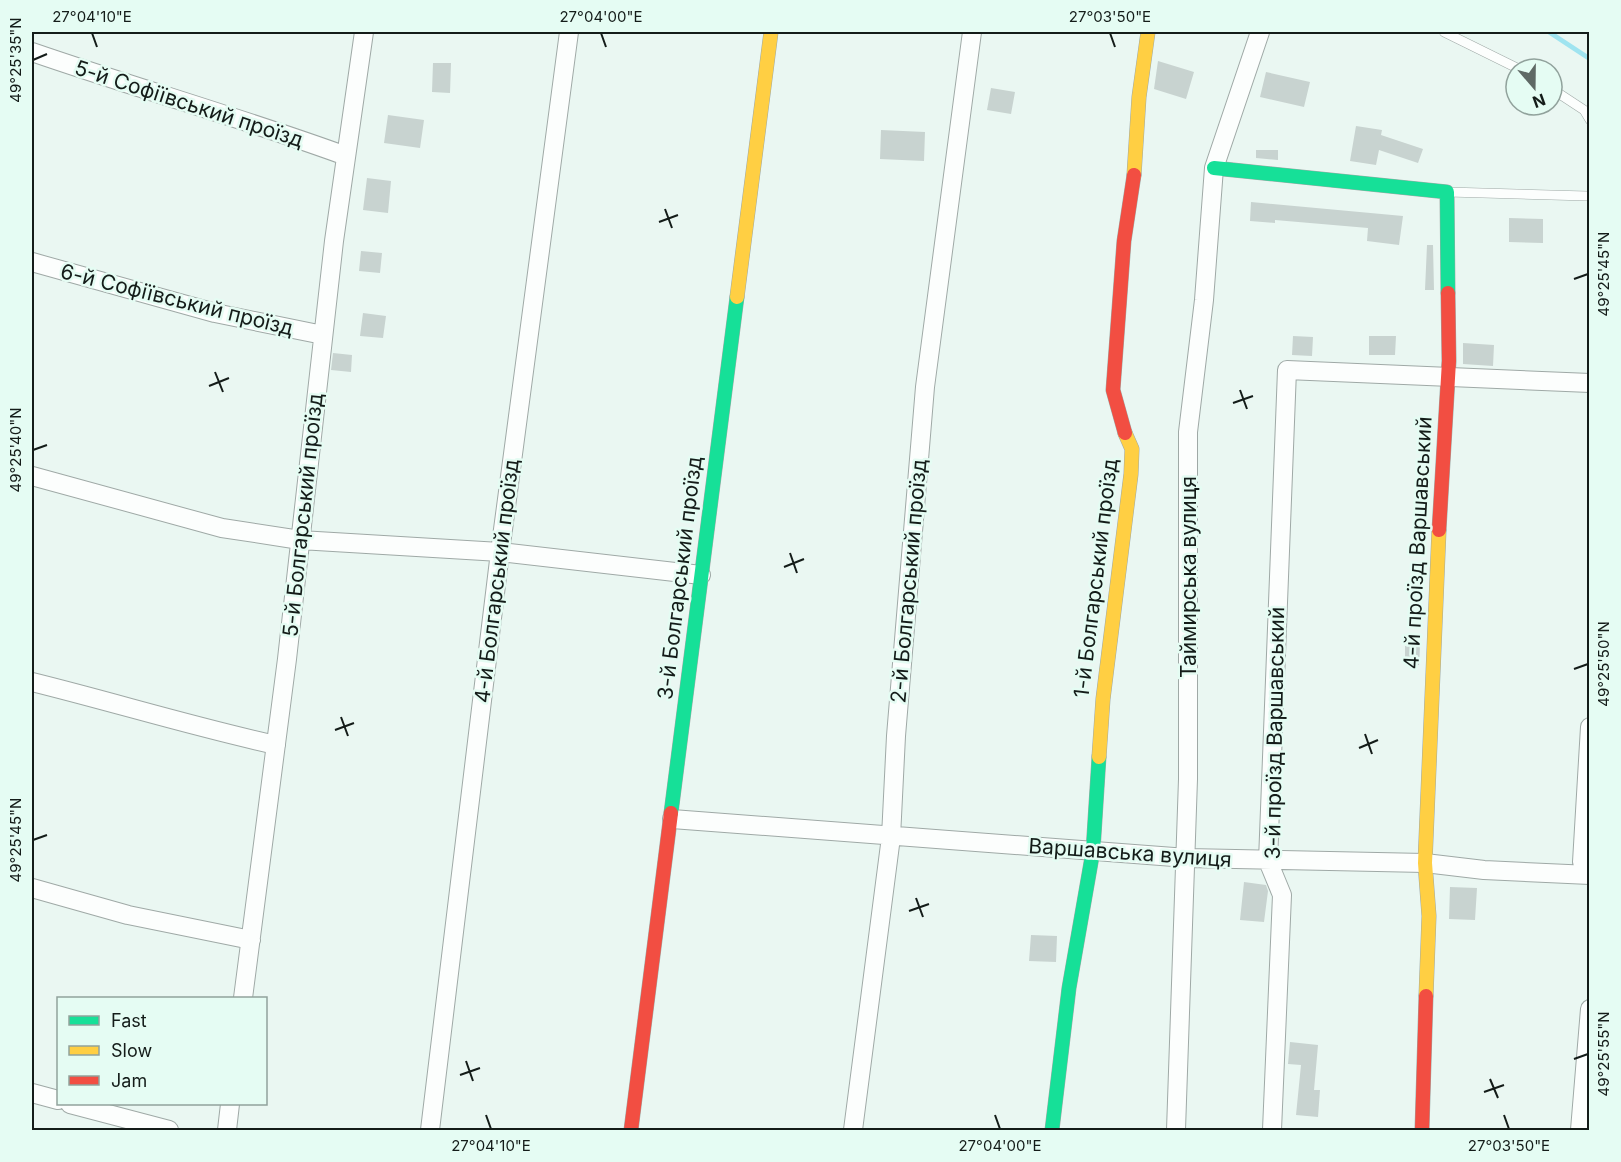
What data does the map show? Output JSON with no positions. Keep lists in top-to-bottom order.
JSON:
{
  "streets": {
    "street": [
      "5-й Софіївський проїзд",
      "6-й Софіївський проїзд",
      "5-й Болгарський проїзд",
      "4-й проїзд Варшавський",
      "Таймирська вулиця",
      "3-й Болгарський проїзд",
      "1-й Болгарський проїзд",
      "4-й Болгарський проїзд",
      "2-й Болгарський проїзд",
      "3-й проїзд Варшавський",
      "Варшавська вулиця"
    ]
  },
  "crossings": [
    ["5-й Софіївський проїзд", "5-й Болгарський проїзд"],
    ["6-й Софіївський проїзд", "5-й Болгарський проїзд"],
    ["4-й проїзд Варшавський", "3-й проїзд Варшавський"],
    ["4-й проїзд Варшавський", "Варшавська вулиця"],
    ["Таймирська вулиця", "Варшавська вулиця"],
    ["3-й Болгарський проїзд", "Варшавська вулиця"],
    ["1-й Болгарський проїзд", "Варшавська вулиця"],
    ["2-й Болгарський проїзд", "Варшавська вулиця"],
    ["3-й проїзд Варшавський", "Варшавська вулиця"]
  ],
  "legend": ["Fast", "Slow", "Jam"],
  "north": "bottom",
  "coordinates": [
    "27°04'10\"E",
    "27°04'00\"E",
    "27°03'50\"E",
    "49°25'35\"N",
    "49°25'45\"N",
    "49°25'40\"N",
    "49°25'50\"N",
    "49°25'55\"N"
  ]
}
